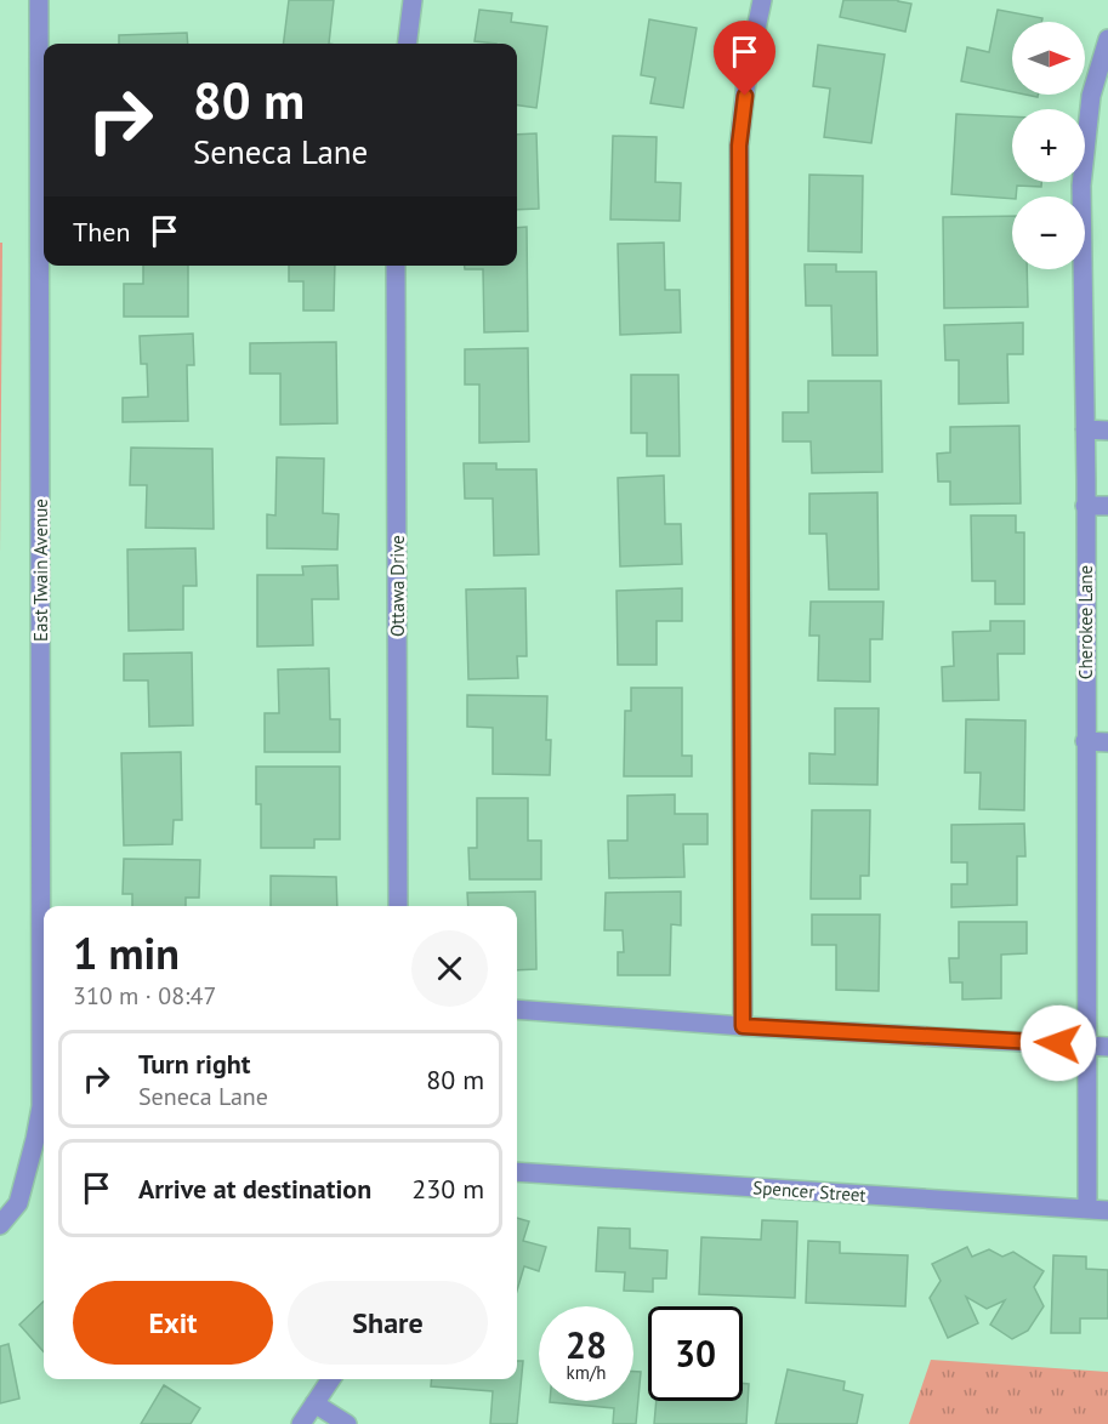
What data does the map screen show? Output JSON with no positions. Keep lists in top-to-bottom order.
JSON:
{
  "streets": {
    "street": [
      "East Twain Avenue",
      "Ottawa Drive",
      "Cherokee Lane",
      "Spencer Street"
    ]
  },
  "crossings": [
    ["Cherokee Lane", "Spencer Street"]
  ],
  "north": "right",
  "page": {
    "map_buttons": ["+", "−"],
    "turn": ["80 m", "Seneca Lane"],
    "then": "Then",
    "heading": ["1 min", "310 m · 08:47"],
    "list": [
      {
        "name": "Turn right",
        "note": "Seneca Lane",
        "value": "80 m"
      },
      {
        "name": "Arrive at destination",
        "value": "230 m"
      }
    ],
    "buttons": ["Exit", "Share"],
    "speed": "28 km/h",
    "limit": "30"
  }
}
